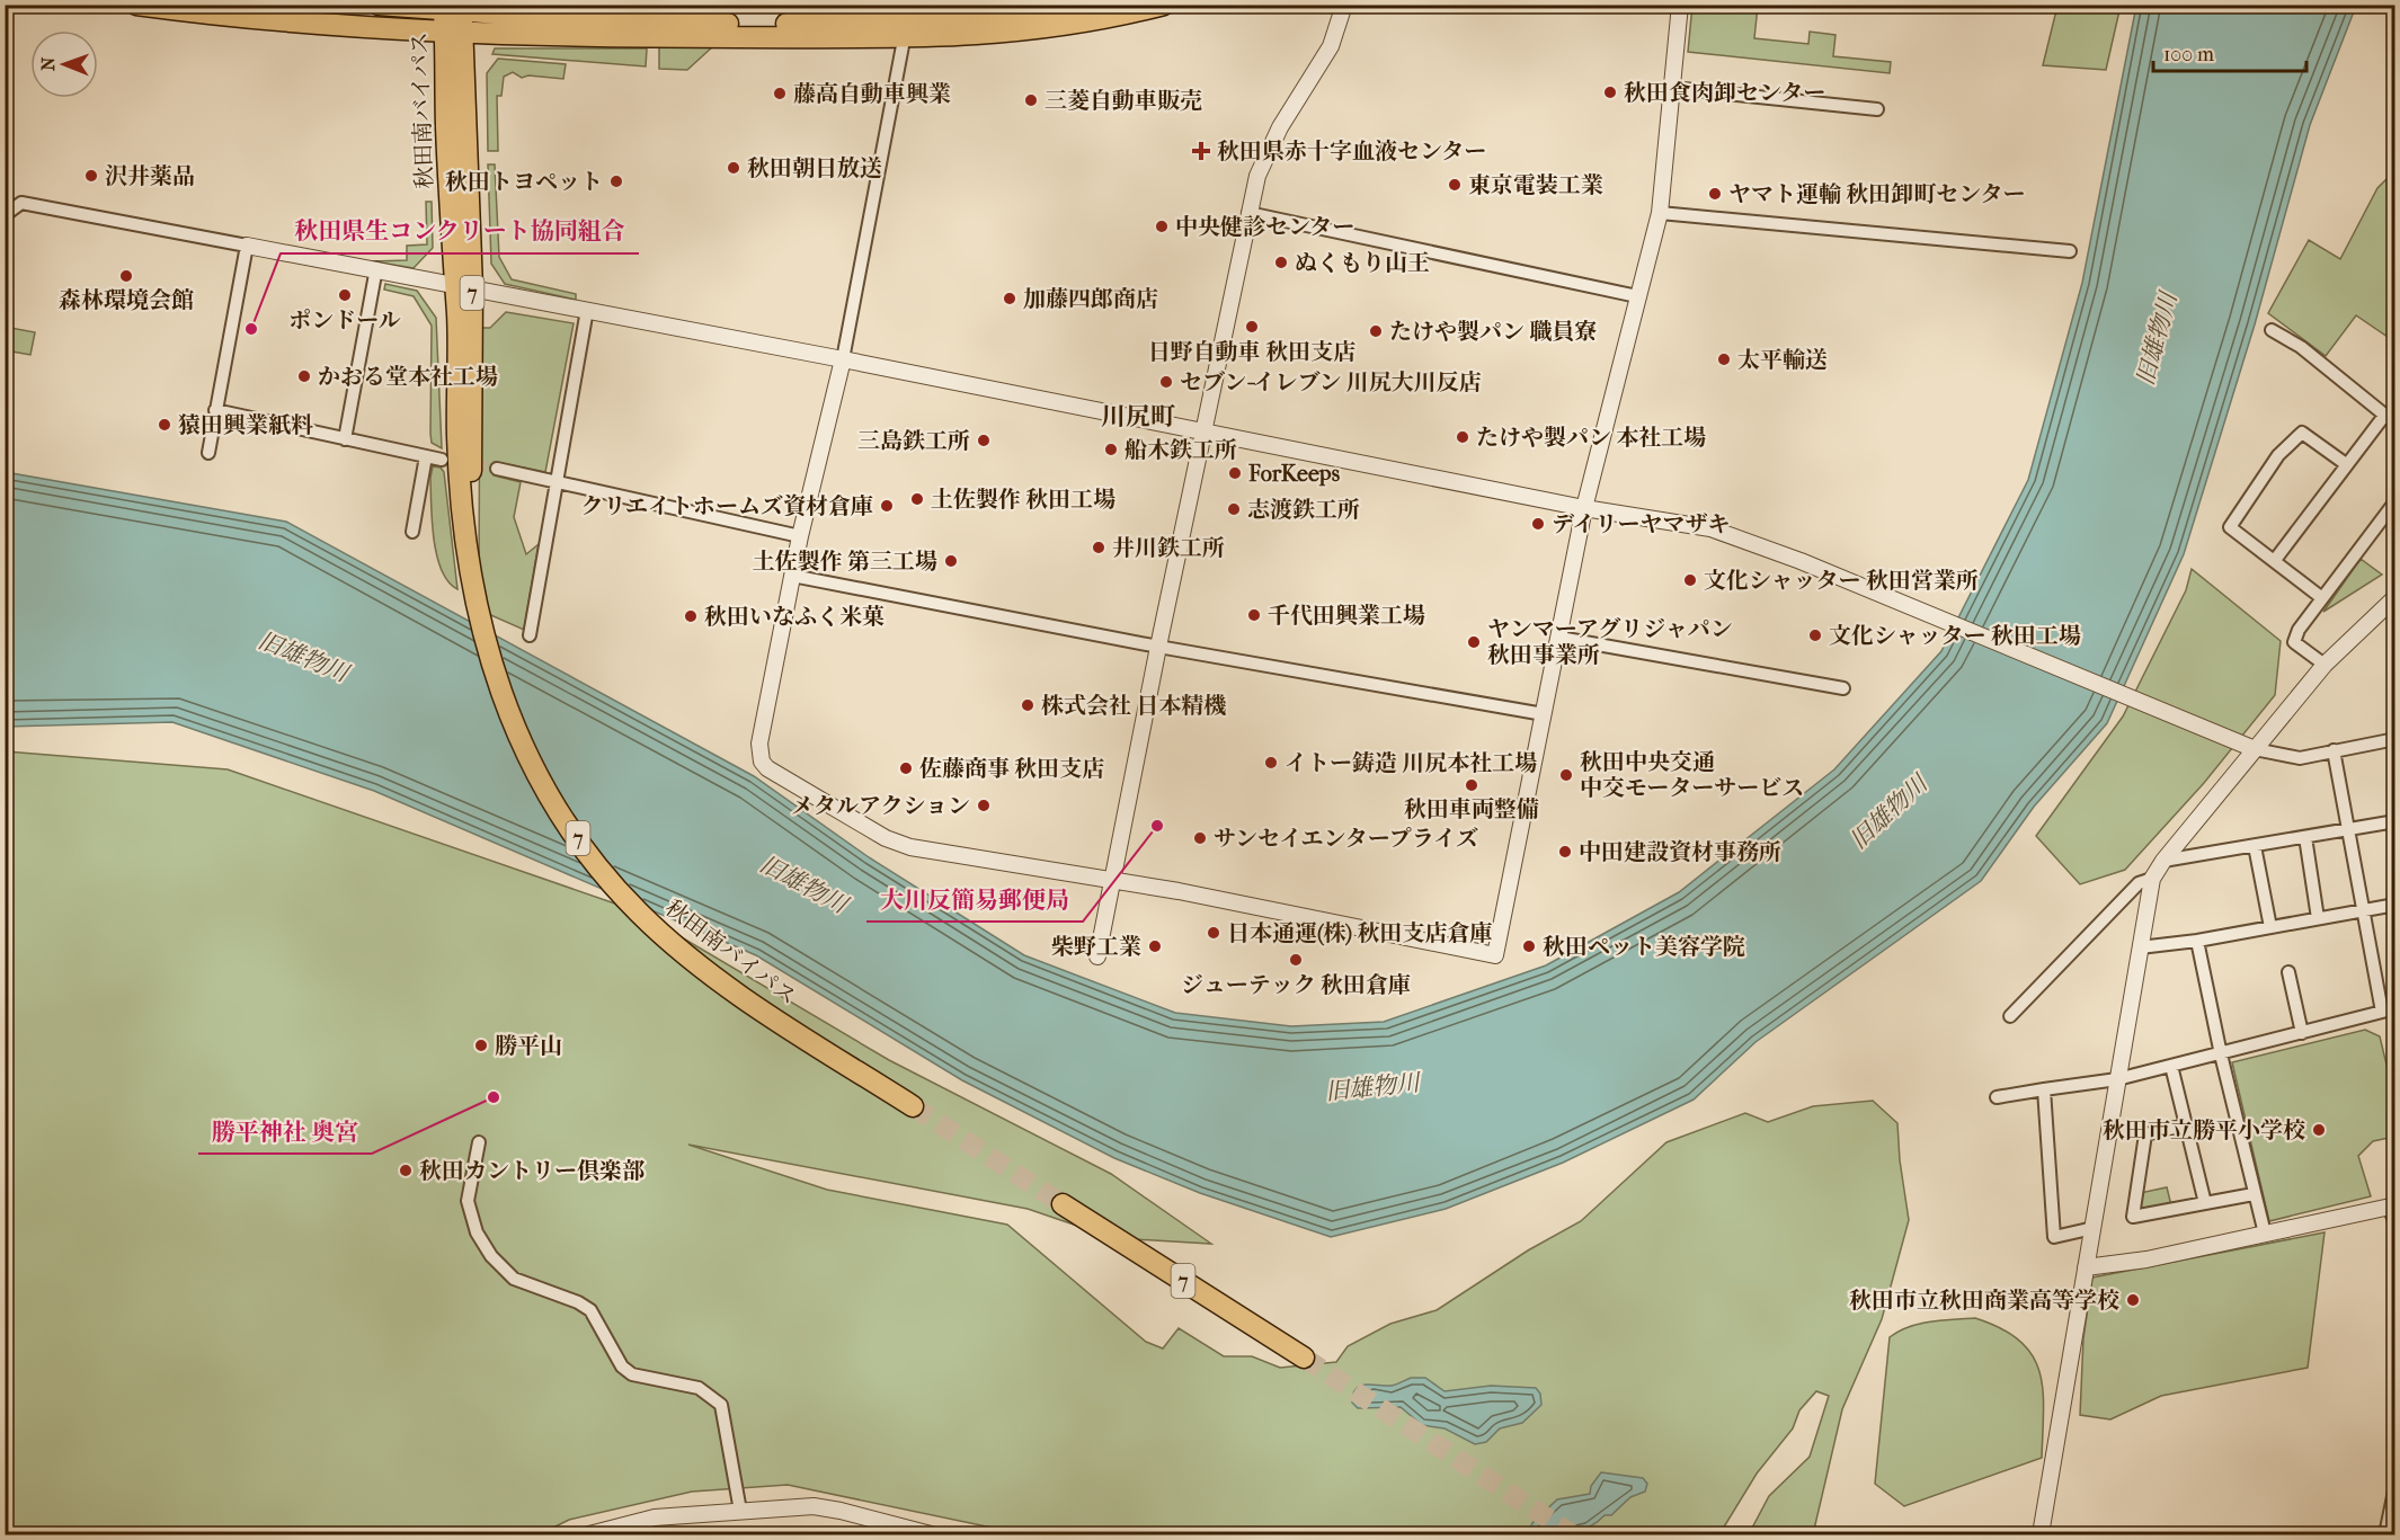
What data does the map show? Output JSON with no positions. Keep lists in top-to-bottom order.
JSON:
{
  "streets": {
    "highway": ["秋田南バイパス", "7"]
  },
  "districts": ["川尻町"],
  "water": ["旧雄物川"],
  "places": {
    "other": [
      "秋田食肉卸センター",
      "藤高自動車興業",
      "三菱自動車販売",
      "秋田朝日放送",
      "沢井薬品",
      "秋田トヨペット",
      "東京電装工業",
      "ヤマト運輸 秋田卸町センター",
      "中央健診センター",
      "ぬくもり山王",
      "森林環境会館",
      "ポンドール",
      "加藤四郎商店",
      "日野自動車 秋田支店",
      "秋田県生コンクリート協同組合",
      "たけや製パン 職員寮",
      "太平輸送",
      "かおる堂本社工場",
      "セブン-イレブン 川尻大川反店",
      "猿田興業紙料",
      "たけや製パン 本社工場",
      "三島鉄工所",
      "船木鉄工所",
      "ForKeeps",
      "土佐製作 秋田工場",
      "クリエイトホームズ資材倉庫",
      "志渡鉄工所",
      "デイリーヤマザキ",
      "井川鉄工所",
      "土佐製作 第三工場",
      "文化シャッター 秋田営業所",
      "千代田興業工場",
      "秋田いなふく米菓",
      "文化シャッター 秋田工場",
      "ヤンマーアグリジャパン 秋田事業所",
      "株式会社 日本精機",
      "イトー鋳造 川尻本社工場",
      "佐藤商事 秋田支店",
      "秋田中央交通 中交モーターサービス",
      "秋田車両整備",
      "メタルアクション",
      "大川反簡易郵便局",
      "サンセイエンタープライズ",
      "中田建設資材事務所",
      "日本通運(株) 秋田支店倉庫",
      "柴野工業",
      "秋田ペット美容学院",
      "ジューテック 秋田倉庫",
      "勝平山",
      "勝平神社 奥宮",
      "秋田市立勝平小学校",
      "秋田カントリー倶楽部",
      "秋田市立秋田商業高等学校"
    ],
    "health": ["秋田県赤十字血液センター"]
  },
  "scale_bar": "100 m",
  "north": "left"
}
